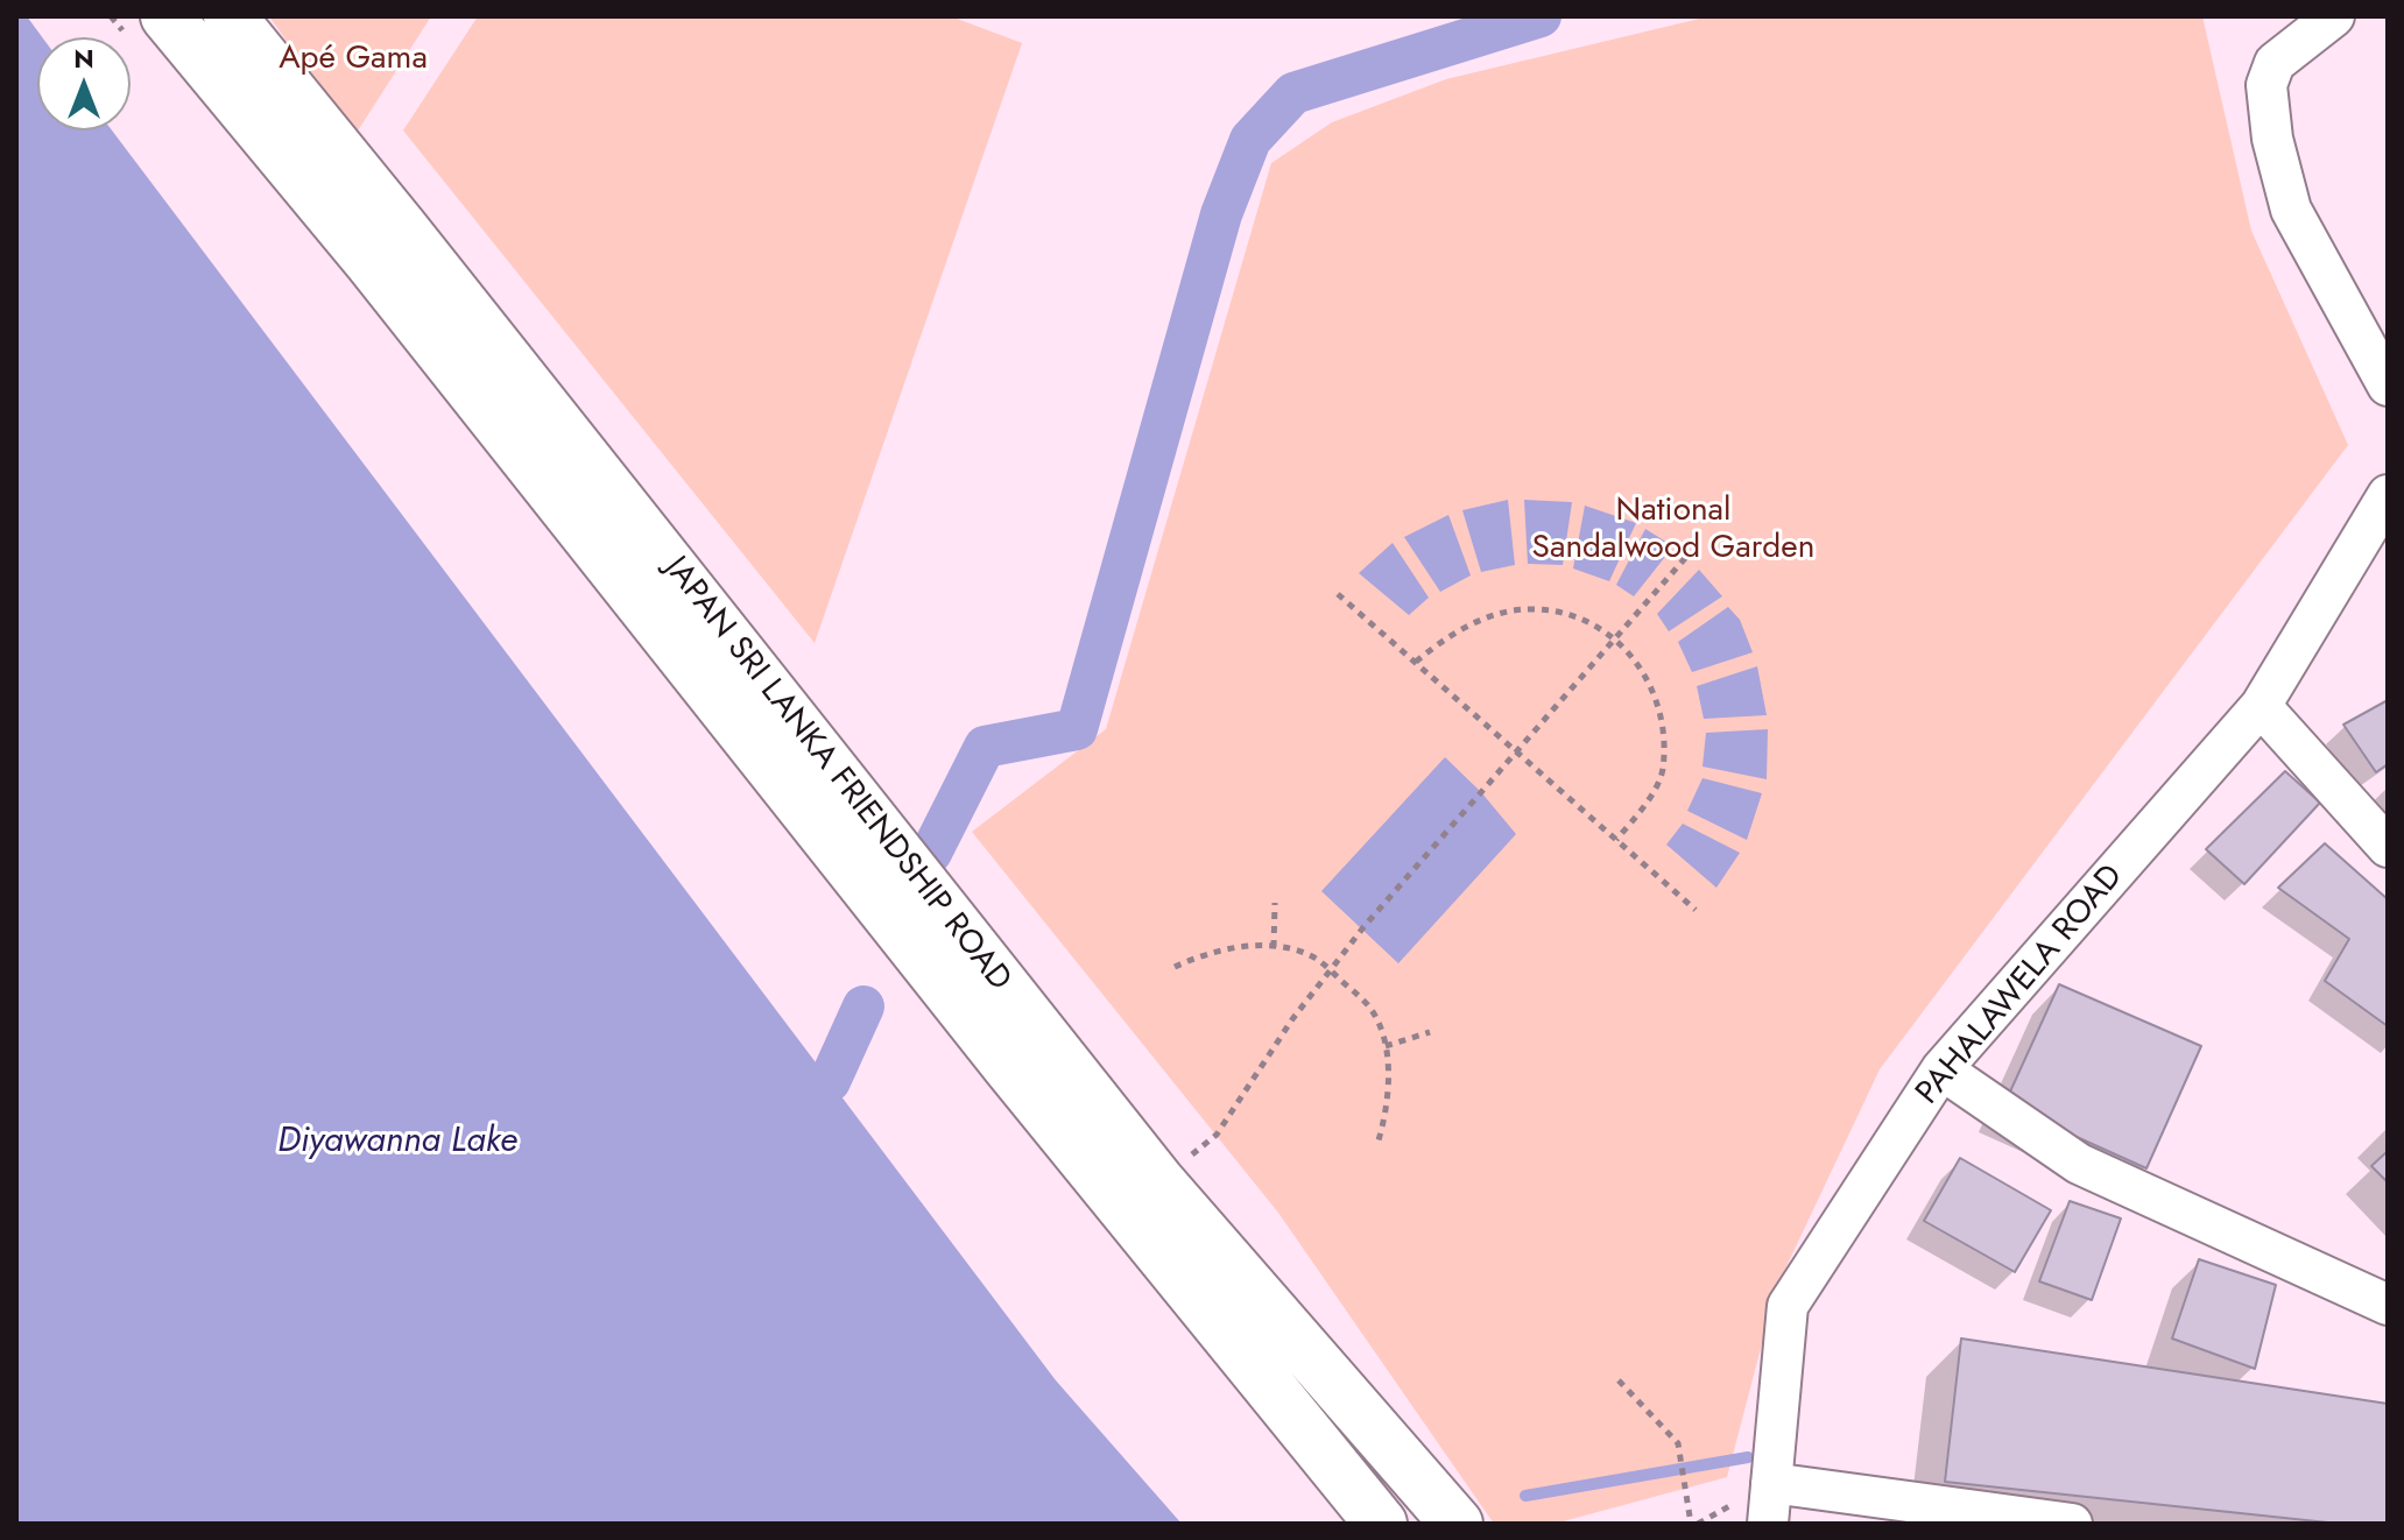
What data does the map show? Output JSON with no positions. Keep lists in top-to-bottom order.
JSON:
{
  "streets": {
    "main road": ["JAPAN SRI LANKA FRIENDSHIP ROAD"],
    "street": ["PAHALAWELA ROAD"]
  },
  "water": ["Diyawanna Lake"],
  "parks": ["Apé Gama", "National Sandalwood Garden"],
  "north": "top"
}
